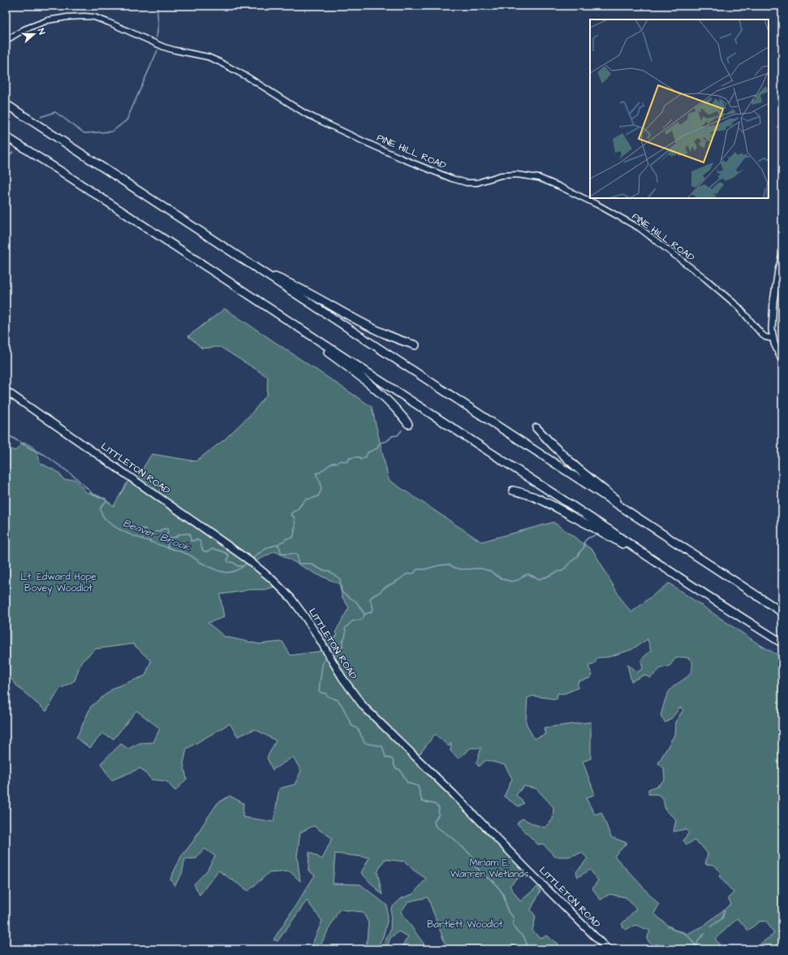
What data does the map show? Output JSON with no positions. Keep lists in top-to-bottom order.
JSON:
{
  "streets": {
    "main road": ["LITTLETON ROAD"],
    "street": ["PINE HILL ROAD"]
  },
  "water": ["Beaver Brook"],
  "parks": ["Lt. Edward Hope Bovey Woodlot", "Miriam E. Warren Wetlands", "Bartlett Woodlot"],
  "north": "right"
}
